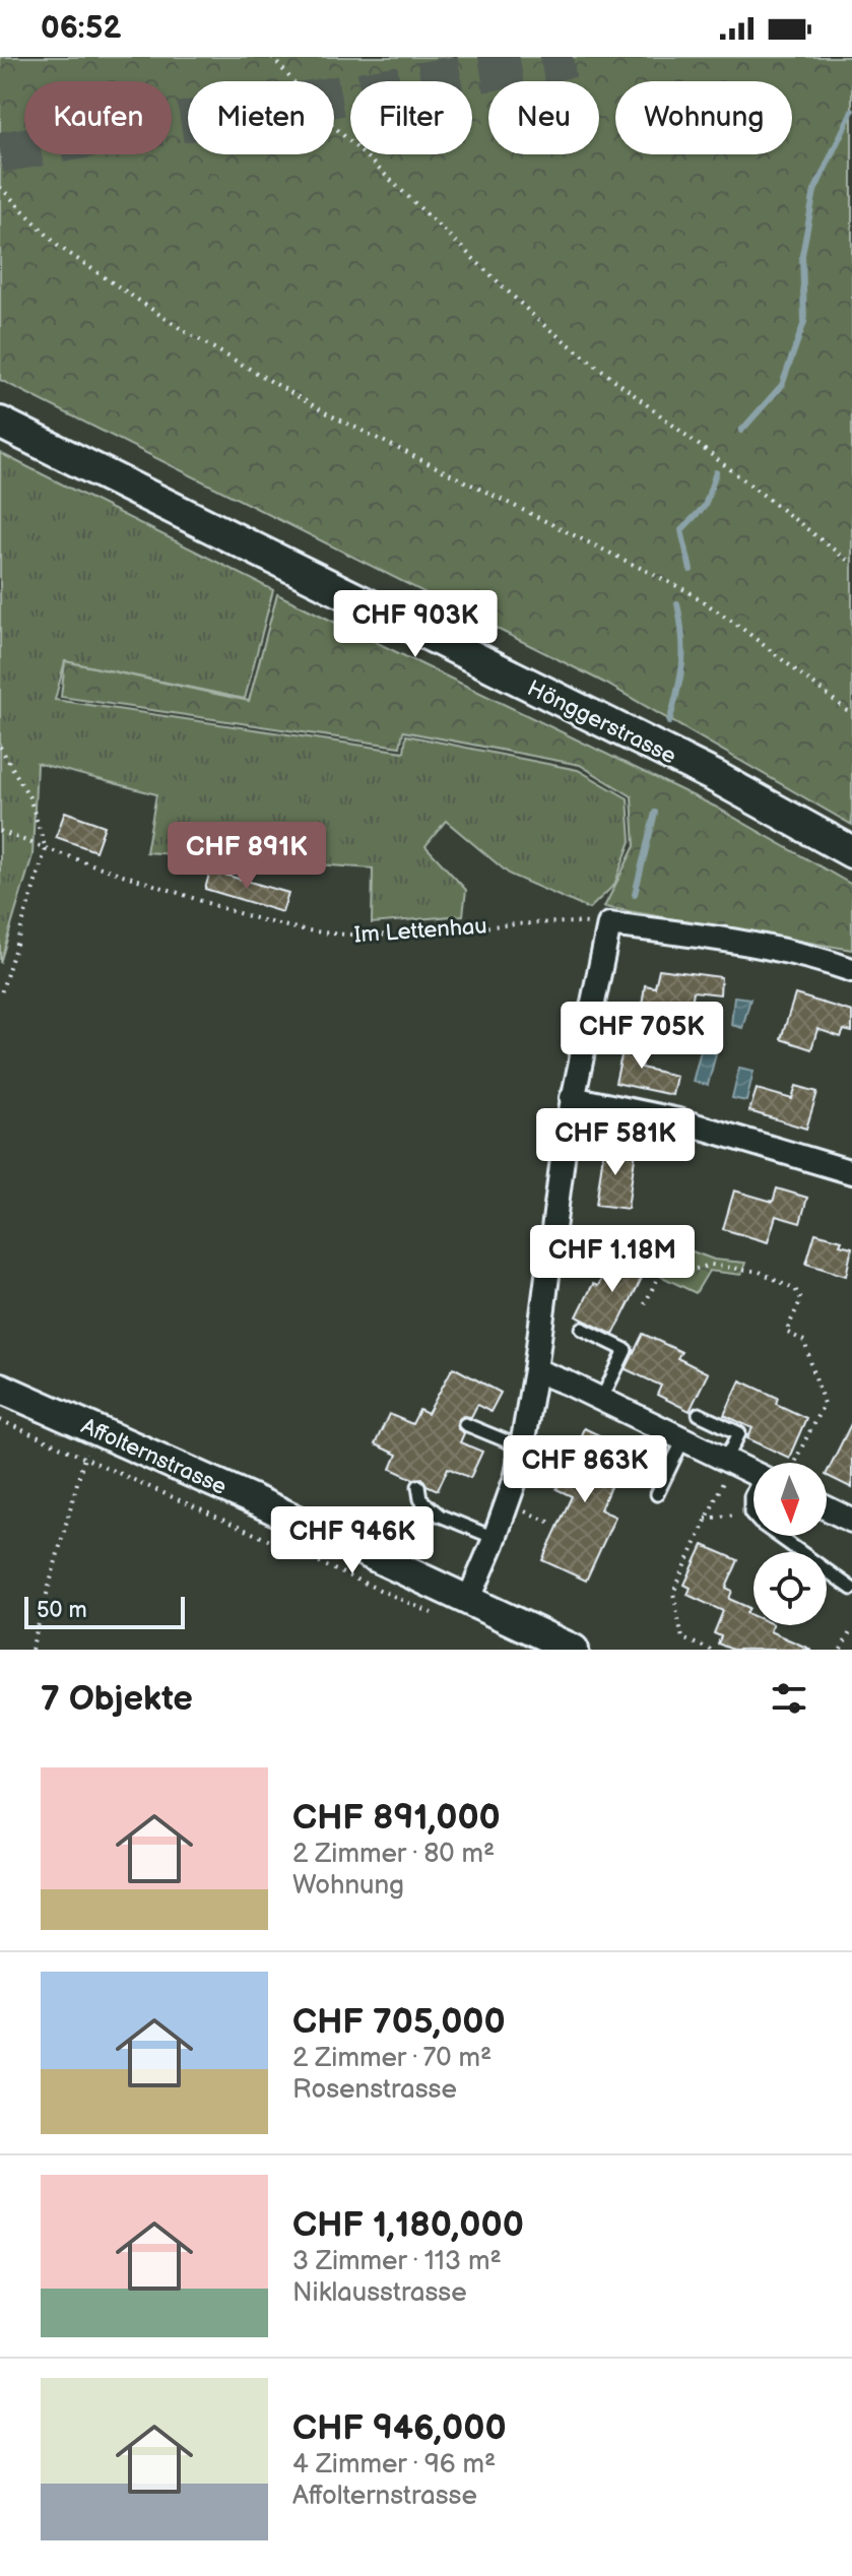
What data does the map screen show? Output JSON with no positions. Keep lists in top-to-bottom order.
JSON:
{
  "streets": {
    "main road": ["Hönggerstrasse"],
    "street": ["Affolternstrasse"],
    "path": ["Im Lettenhau"]
  },
  "scale_bar": "50 m",
  "north": "bottom",
  "page": {
    "status": "06:52",
    "chip": [
      "Kaufen",
      "Mieten",
      "Filter",
      "Neu",
      "Wohnung"
    ],
    "price": [
      "CHF 903K",
      "CHF 891K",
      "CHF 705K",
      "CHF 581K",
      "CHF 1.18M",
      "CHF 863K",
      "CHF 946K"
    ],
    "scale": "50 m",
    "heading": "7 Objekte",
    "list": [
      {
        "name": "CHF 891,000",
        "note": "2 Zimmer · 80 m² · Wohnung"
      },
      {
        "name": "CHF 705,000",
        "note": "2 Zimmer · 70 m² · Rosenstrasse"
      },
      {
        "name": "CHF 1,180,000",
        "note": "3 Zimmer · 113 m² · Niklausstrasse"
      },
      {
        "name": "CHF 946,000",
        "note": "4 Zimmer · 96 m² · Affolternstrasse"
      }
    ]
  }
}
